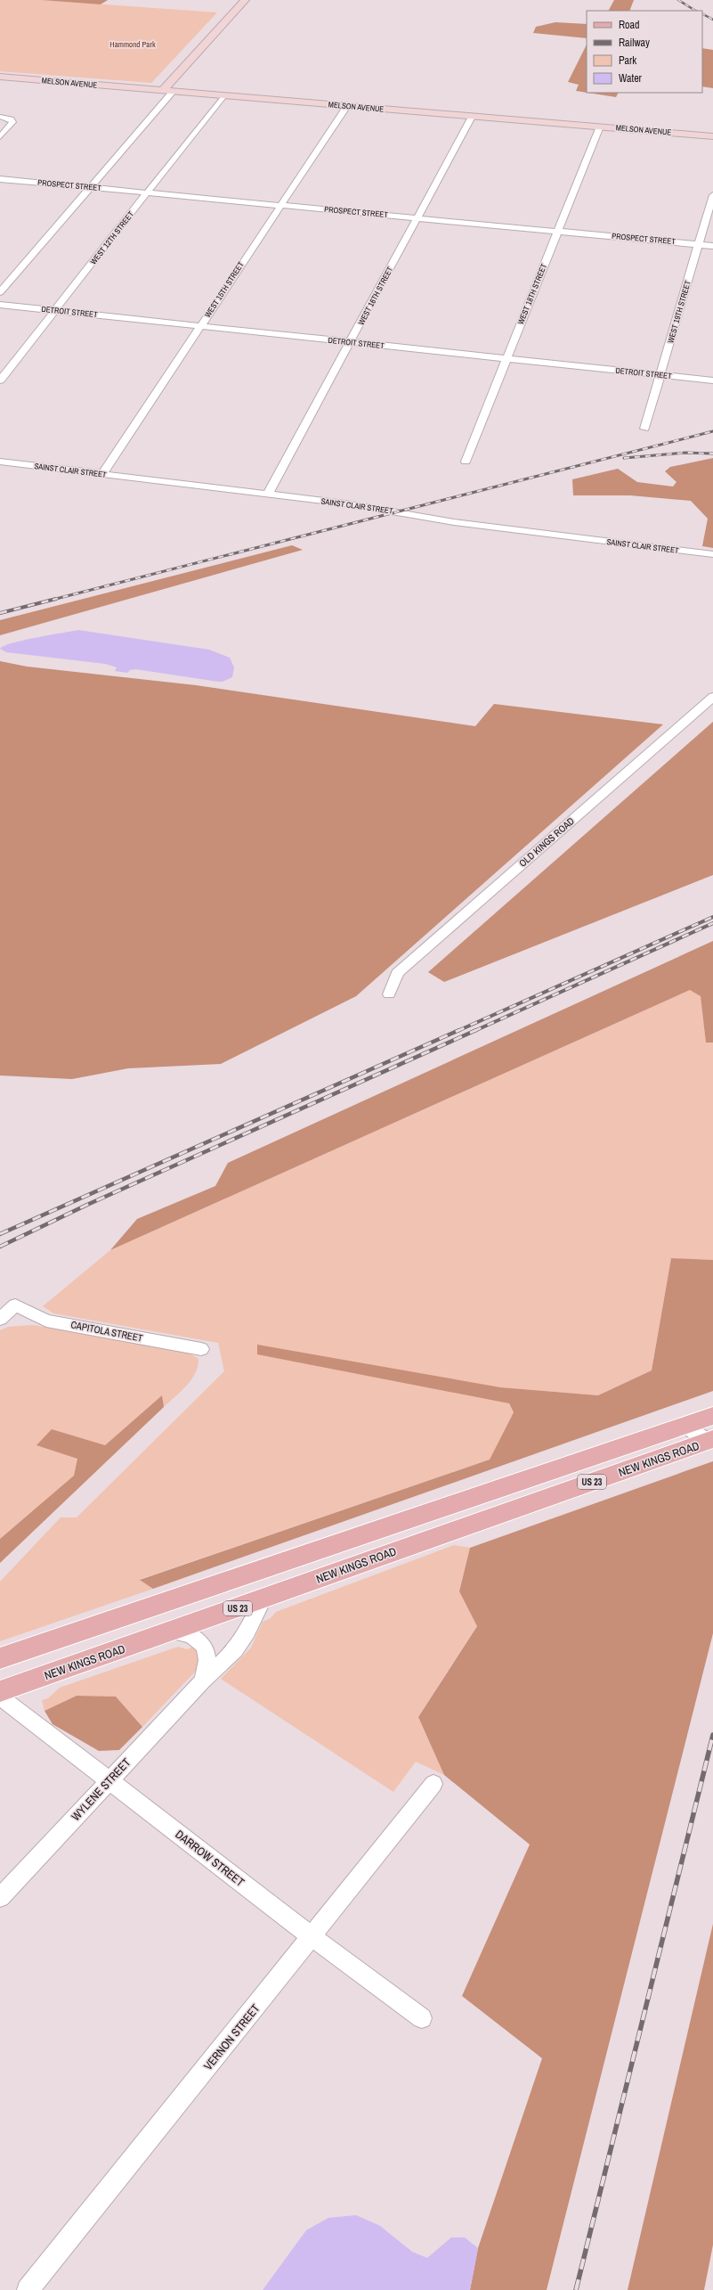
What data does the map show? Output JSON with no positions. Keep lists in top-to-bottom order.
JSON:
{
  "streets": {
    "main road": ["NEW KINGS ROAD", "US 23"],
    "street": [
      "MELSON AVENUE",
      "PROSPECT STREET",
      "WEST 12TH STREET",
      "WEST 15TH STREET",
      "WEST 18TH STREET",
      "WEST 16TH STREET",
      "DETROIT STREET",
      "WEST 19TH STREET",
      "SAINST CLAIR STREET",
      "OLD KINGS ROAD",
      "CAPITOLA STREET",
      "WYLENE STREET",
      "DARROW STREET",
      "VERNON STREET"
    ]
  },
  "crossings": [
    ["MELSON AVENUE", "WEST 12TH STREET"],
    ["MELSON AVENUE", "WEST 15TH STREET"],
    ["MELSON AVENUE", "WEST 18TH STREET"],
    ["MELSON AVENUE", "WEST 16TH STREET"],
    ["PROSPECT STREET", "WEST 12TH STREET"],
    ["PROSPECT STREET", "WEST 15TH STREET"],
    ["PROSPECT STREET", "WEST 18TH STREET"],
    ["PROSPECT STREET", "WEST 16TH STREET"],
    ["PROSPECT STREET", "WEST 19TH STREET"],
    ["WEST 12TH STREET", "DETROIT STREET"],
    ["WEST 15TH STREET", "DETROIT STREET"],
    ["WEST 15TH STREET", "SAINST CLAIR STREET"],
    ["WEST 18TH STREET", "DETROIT STREET"],
    ["WEST 16TH STREET", "DETROIT STREET"],
    ["WEST 16TH STREET", "SAINST CLAIR STREET"],
    ["DETROIT STREET", "WEST 19TH STREET"],
    ["NEW KINGS ROAD", "WYLENE STREET"],
    ["WYLENE STREET", "DARROW STREET"],
    ["DARROW STREET", "VERNON STREET"]
  ],
  "parks": ["Hammond Park"],
  "legend": [
    "Road",
    "Railway",
    "Park",
    "Water"
  ]
}
